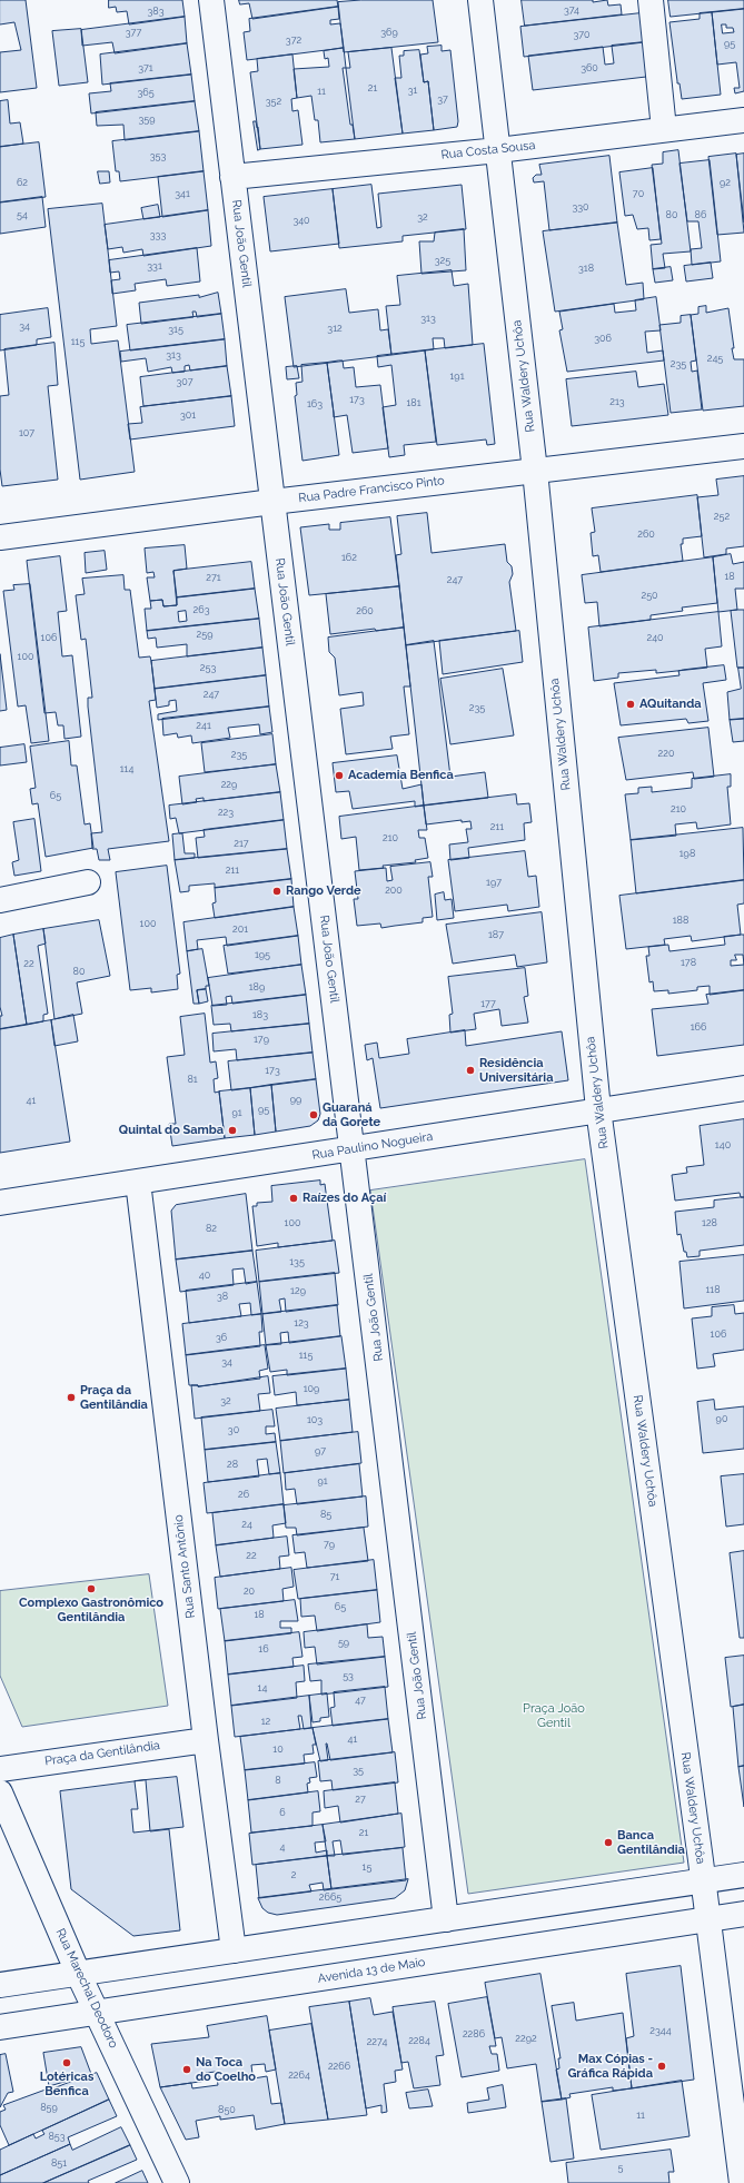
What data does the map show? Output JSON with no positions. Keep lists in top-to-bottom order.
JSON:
{
  "streets": {
    "street": [
      "Rua Costa Sousa",
      "Rua João Gentil",
      "Rua Waldery Uchôa",
      "Rua Padre Francisco Pinto",
      "Rua Paulino Nogueira",
      "Rua Santo Antônio",
      "Praça da Gentilândia",
      "Avenida 13 de Maio",
      "Rua Marechal Deodoro"
    ]
  },
  "crossings": [
    ["Rua Costa Sousa", "Rua João Gentil"],
    ["Rua Costa Sousa", "Rua Waldery Uchôa"],
    ["Rua João Gentil", "Rua Padre Francisco Pinto"],
    ["Rua João Gentil", "Rua Paulino Nogueira"],
    ["Rua Waldery Uchôa", "Rua Padre Francisco Pinto"],
    ["Rua Waldery Uchôa", "Rua Paulino Nogueira"],
    ["Rua Waldery Uchôa", "Avenida 13 de Maio"],
    ["Rua Paulino Nogueira", "Rua Santo Antônio"],
    ["Rua Santo Antônio", "Praça da Gentilândia"],
    ["Avenida 13 de Maio", "Rua Marechal Deodoro"]
  ],
  "parks": ["Praça João Gentil"],
  "places": [
    "AQuitanda",
    "Academia Benfica",
    "Rango Verde",
    "Residência Universitária",
    "Guaraná da Gorete",
    "Quintal do Samba",
    "Raízes do Açaí",
    "Praça da Gentilândia",
    "Complexo Gastronômico Gentilândia",
    "Banca Gentilândia",
    "Lotéricas Benfica",
    "Max Cópias - Gráfica Rápida",
    "Na Toca do Coelho"
  ],
  "house_numbers": [
    "374",
    "383",
    "377",
    "369",
    "370",
    "372",
    "95",
    "371",
    "360",
    "21",
    "31",
    "11",
    "365",
    "37",
    "352",
    "359",
    "353",
    "62",
    "92",
    "341",
    "70",
    "330",
    "54",
    "80",
    "86",
    "32",
    "340",
    "333",
    "325",
    "331",
    "318",
    "313",
    "34",
    "312",
    "315",
    "306",
    "115",
    "313",
    "245",
    "235",
    "191",
    "307",
    "173",
    "213",
    "181",
    "163",
    "301",
    "107",
    "252",
    "260",
    "162",
    "18",
    "271",
    "247",
    "250",
    "263",
    "260",
    "259",
    "106",
    "240",
    "100",
    "253",
    "247",
    "235",
    "241",
    "220",
    "235",
    "114",
    "229",
    "65",
    "210",
    "223",
    "211",
    "210",
    "217",
    "198",
    "211",
    "197",
    "200",
    "188",
    "100",
    "201",
    "187",
    "195",
    "178",
    "22",
    "80",
    "189",
    "177",
    "183",
    "166",
    "179",
    "173",
    "81",
    "99",
    "41",
    "95",
    "91",
    "140",
    "100",
    "128",
    "82",
    "135",
    "40",
    "118",
    "129",
    "38",
    "123",
    "106",
    "36",
    "115",
    "34",
    "109",
    "32",
    "90",
    "103",
    "30",
    "97",
    "28",
    "91",
    "26",
    "85",
    "24",
    "79",
    "22",
    "71",
    "20",
    "65",
    "18",
    "59",
    "16",
    "53",
    "14",
    "47",
    "12",
    "41",
    "10",
    "35",
    "8",
    "27",
    "6",
    "21",
    "4",
    "15",
    "2",
    "2665",
    "2344",
    "2286",
    "2292",
    "2284",
    "2274",
    "2266",
    "2264",
    "859",
    "850",
    "11",
    "853",
    "851",
    "5"
  ]
}
